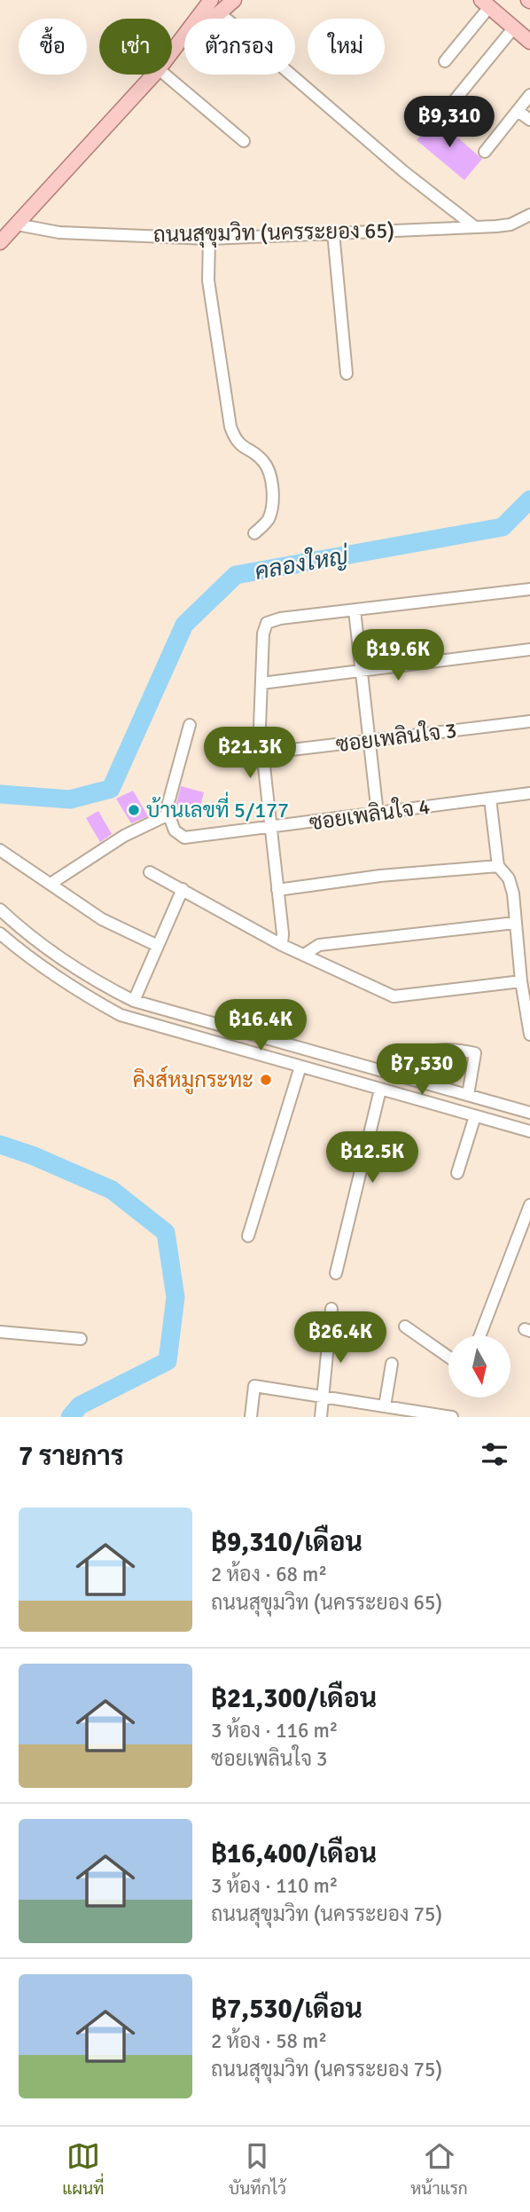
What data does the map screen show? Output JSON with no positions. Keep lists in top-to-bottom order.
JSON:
{
  "streets": {
    "street": ["ถนนสุขุมวิท (นครระยอง 65)", "ซอยเพลินใจ 3", "ซอยเพลินใจ 4"]
  },
  "water": ["คลองใหญ่"],
  "places": ["บ้านเลขที่ 5/177", "คิงส์หมูกระทะ"],
  "north": "bottom",
  "page": {
    "chip": [
      "ซื้อ",
      "เช่า",
      "ตัวกรอง",
      "ใหม่"
    ],
    "price": [
      "฿9,310",
      "฿19.6K",
      "฿21.3K",
      "฿16.4K",
      "฿7,530",
      "฿12.5K",
      "฿26.4K"
    ],
    "heading": "7 รายการ",
    "list": [
      {
        "name": "฿9,310/เดือน",
        "note": "2 ห้อง · 68 m² · ถนนสุขุมวิท (นครระยอง 65)"
      },
      {
        "name": "฿21,300/เดือน",
        "note": "3 ห้อง · 116 m² · ซอยเพลินใจ 3"
      },
      {
        "name": "฿16,400/เดือน",
        "note": "3 ห้อง · 110 m² · ถนนสุขุมวิท (นครระยอง 75)"
      },
      {
        "name": "฿7,530/เดือน",
        "note": "2 ห้อง · 58 m² · ถนนสุขุมวิท (นครระยอง 75)"
      }
    ],
    "tabs": ["แผนที่", "บันทึกไว้", "หน้าแรก"]
  }
}
